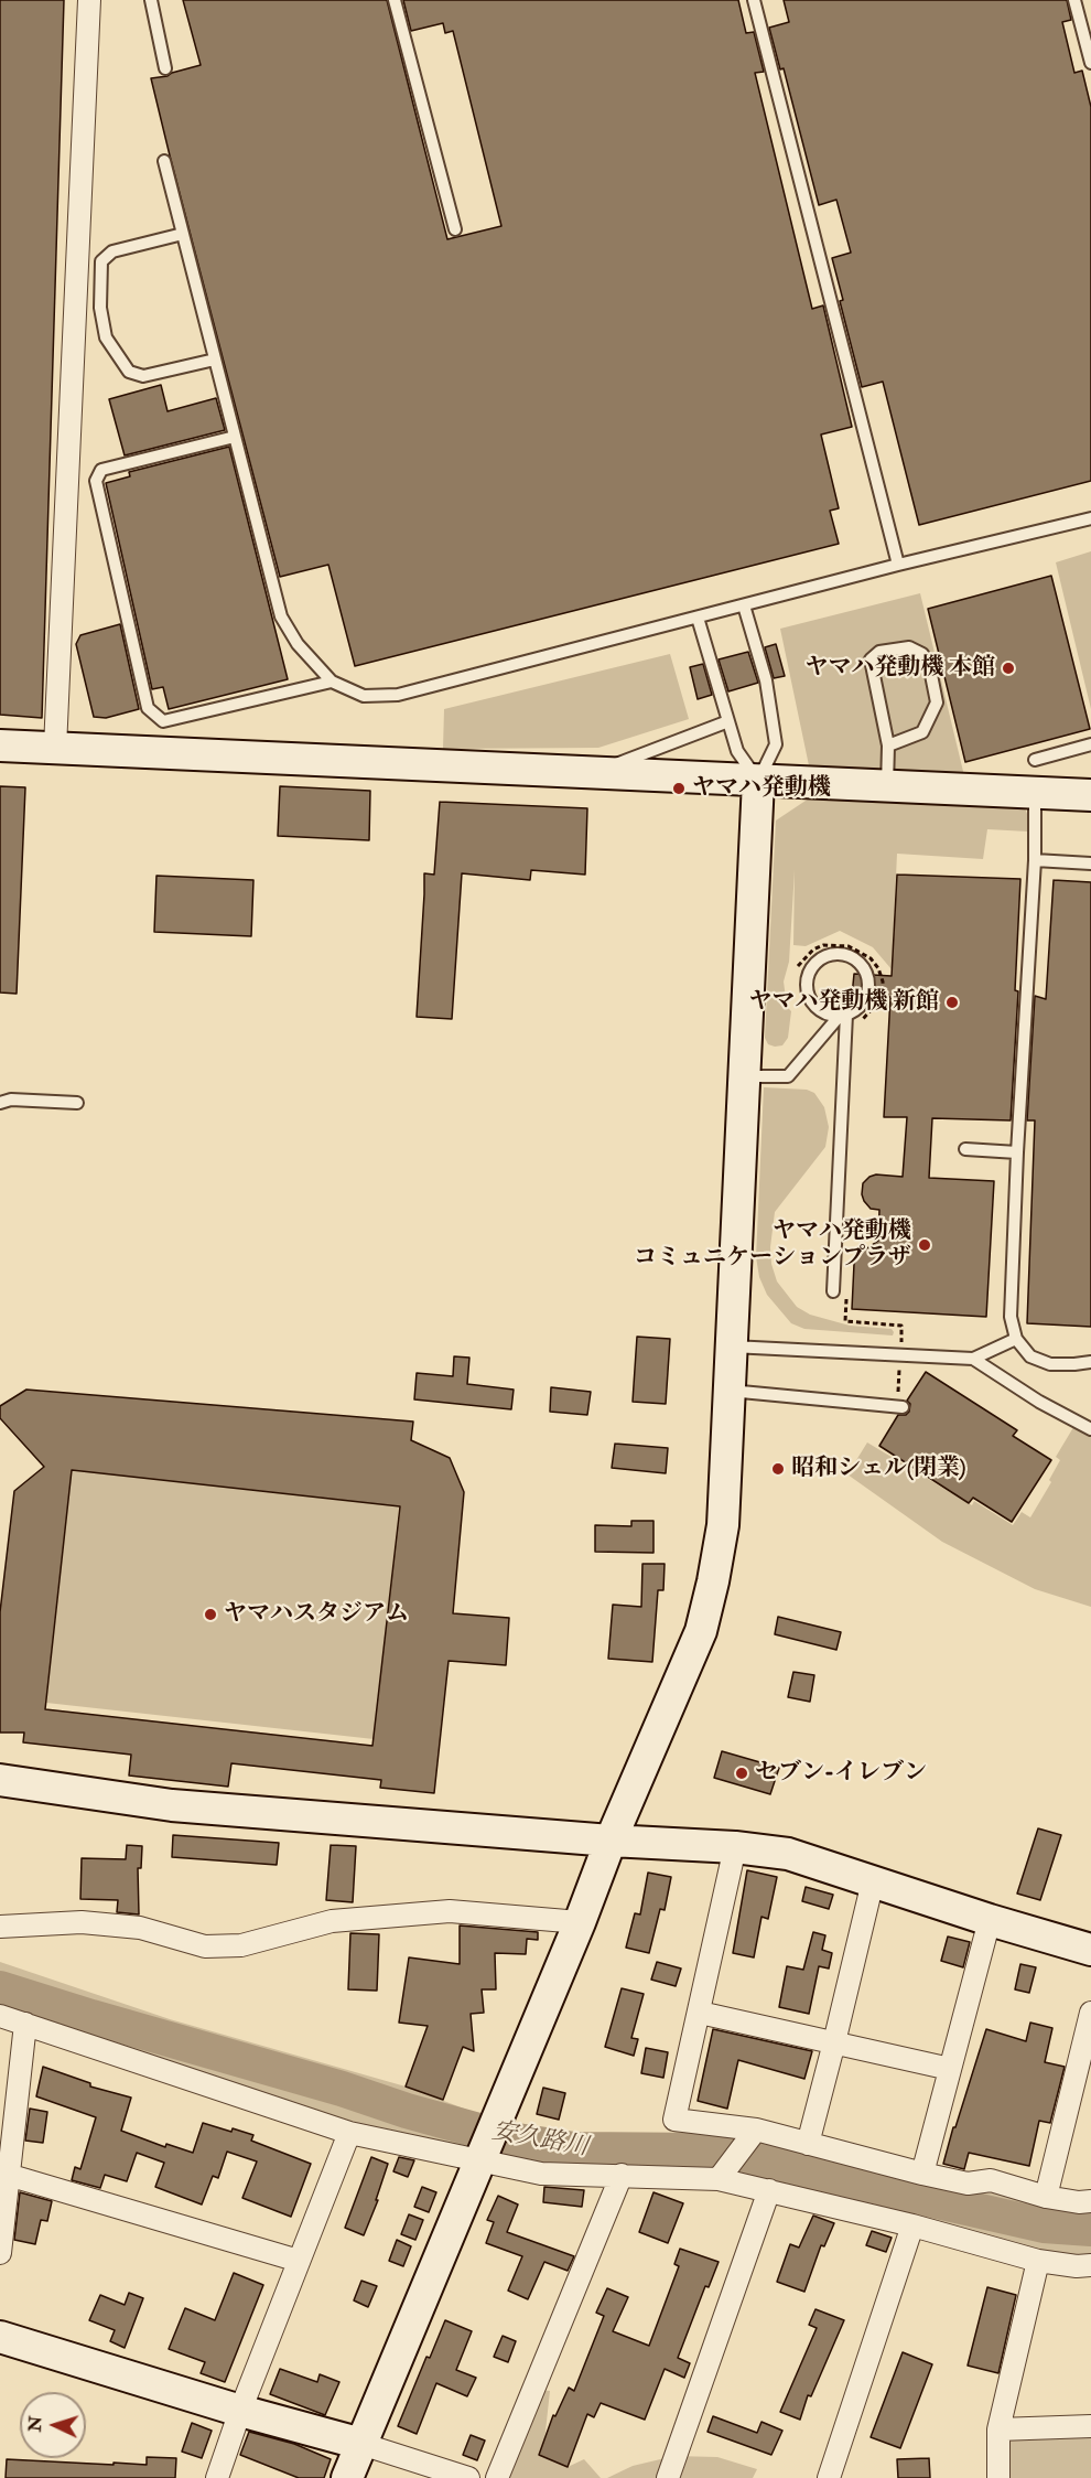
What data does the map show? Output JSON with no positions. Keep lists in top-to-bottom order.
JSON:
{
  "water": ["安久路川"],
  "places": [
    "ヤマハ発動機 本館",
    "ヤマハ発動機",
    "ヤマハ発動機 新館",
    "ヤマハ発動機 コミュニケーションプラザ",
    "昭和シェル(閉業)",
    "ヤマハスタジアム",
    "セブン-イレブン"
  ],
  "north": "left"
}
